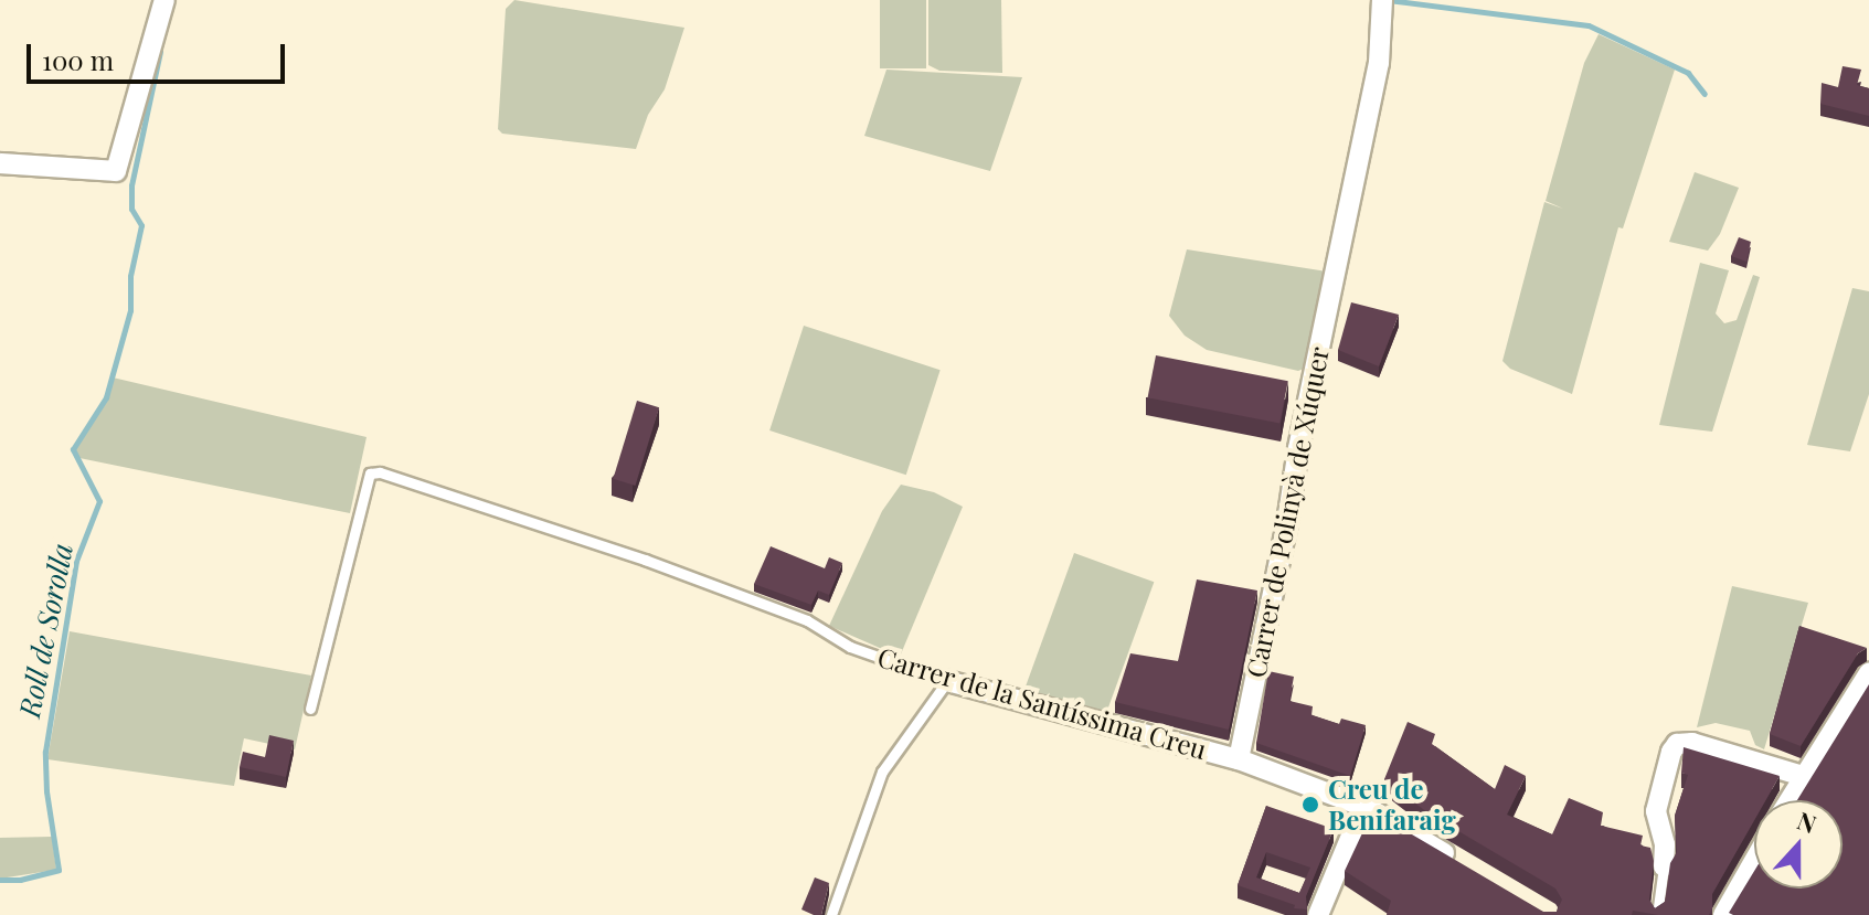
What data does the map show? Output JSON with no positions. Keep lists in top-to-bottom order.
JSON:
{
  "streets": {
    "street": ["Carrer de Polinyà de Xúquer", "Carrer de la Santíssima Creu"]
  },
  "crossings": [
    ["Carrer de Polinyà de Xúquer", "Carrer de la Santíssima Creu"]
  ],
  "water": ["Roll de Sorolla"],
  "places": ["Creu de Benifaraig"],
  "scale_bar": "100 m",
  "north": "top"
}
